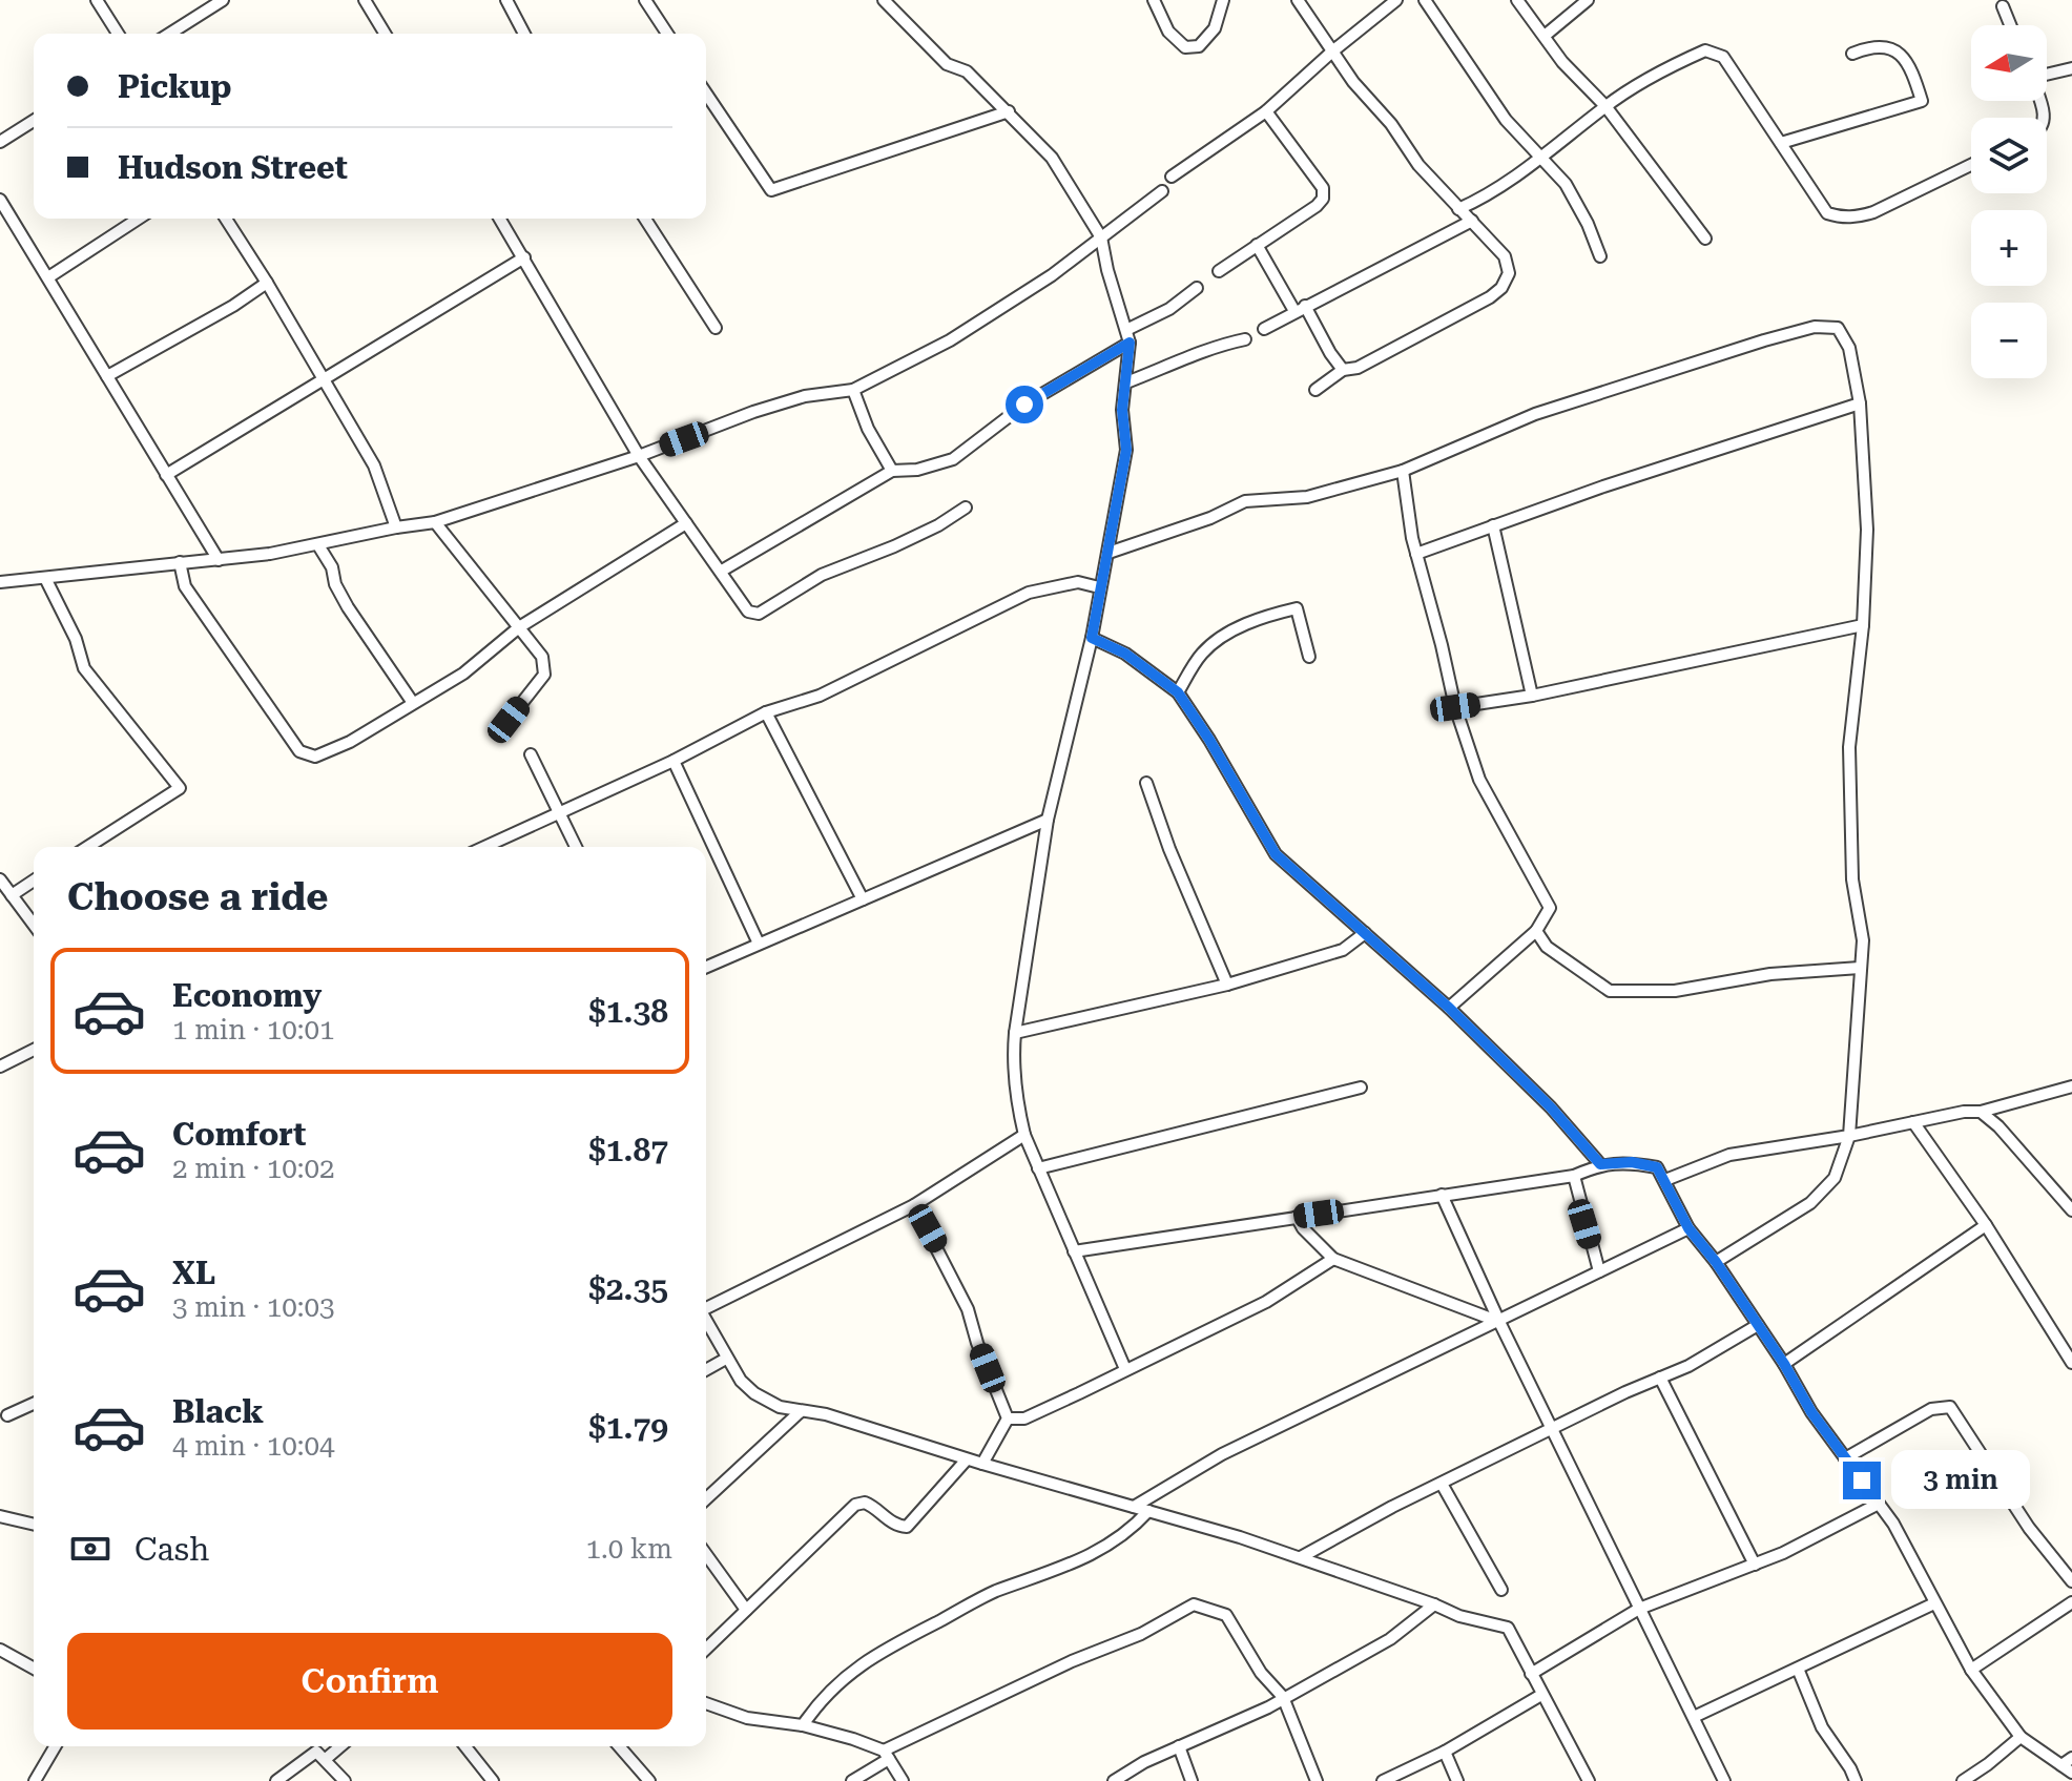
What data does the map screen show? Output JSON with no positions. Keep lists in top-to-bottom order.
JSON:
{
  "north": "left",
  "page": {
    "map_buttons": ["+", "−"],
    "banner": ["Pickup", "Hudson Street"],
    "heading": "Choose a ride",
    "list": [
      {
        "name": "Economy",
        "note": "1 min · 10:01",
        "value": "$1.38"
      },
      {
        "name": "Comfort",
        "note": "2 min · 10:02",
        "value": "$1.87"
      },
      {
        "name": "XL",
        "note": "3 min · 10:03",
        "value": "$2.35"
      },
      {
        "name": "Black",
        "note": "4 min · 10:04",
        "value": "$1.79"
      }
    ],
    "bubble": "3 min",
    "pay": ["Cash", "1.0 km"],
    "buttons": "Confirm"
  }
}
